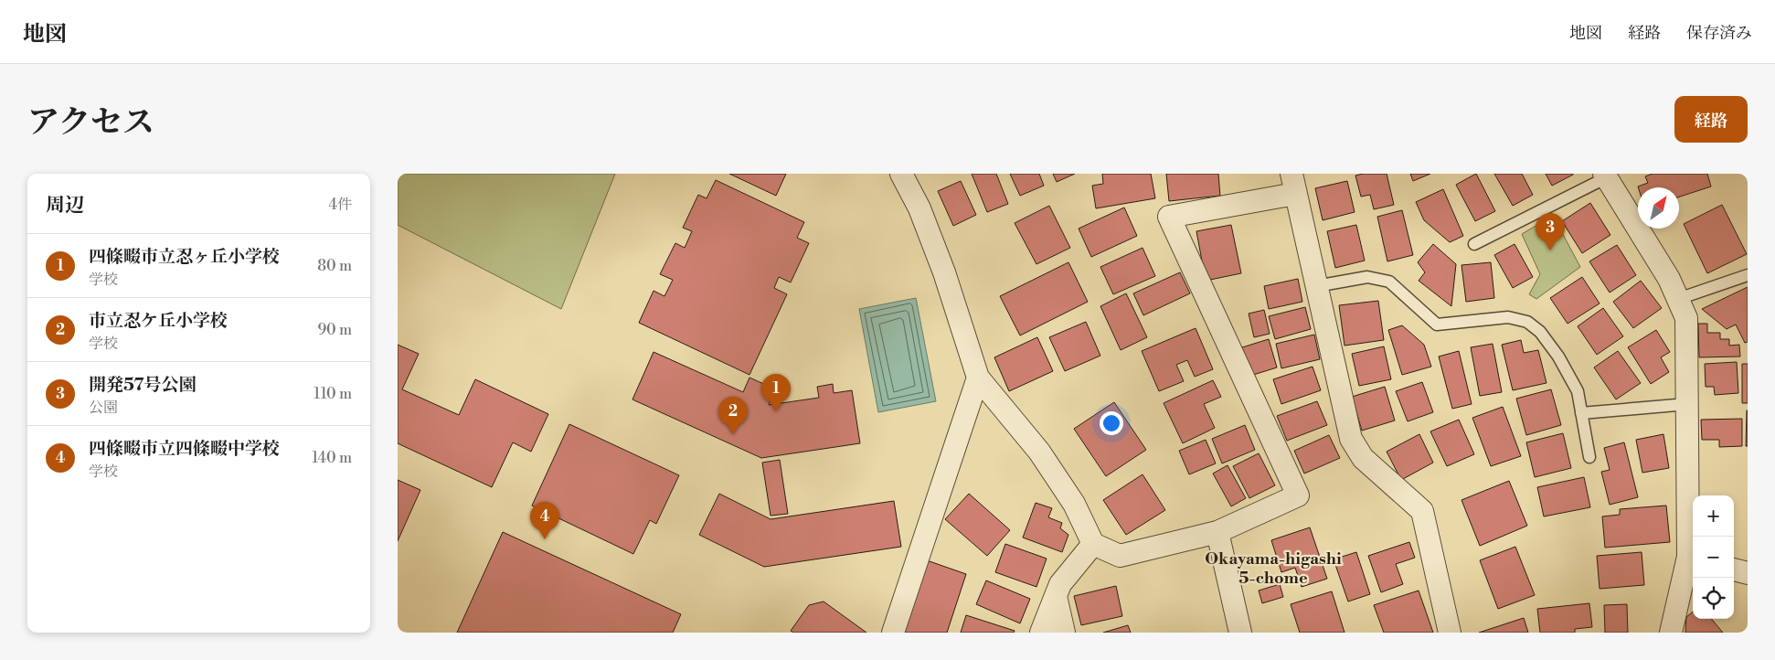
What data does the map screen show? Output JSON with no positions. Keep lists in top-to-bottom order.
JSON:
{
  "districts": ["Okayama-higashi 5-chome"],
  "north": "top right",
  "page": {
    "header": "地図",
    "nav": ["地図", "経路", "保存済み"],
    "title": "アクセス",
    "buttons": "経路",
    "heading": ["周辺", "4件"],
    "pins": [
      "3",
      "1",
      "2",
      "4"
    ],
    "list": [
      {
        "mark": "1",
        "name": "四條畷市立忍ヶ丘小学校",
        "note": "学校",
        "value": "80 m"
      },
      {
        "mark": "2",
        "name": "市立忍ケ丘小学校",
        "note": "学校",
        "value": "90 m"
      },
      {
        "mark": "3",
        "name": "開発57号公園",
        "note": "公園",
        "value": "110 m"
      },
      {
        "mark": "4",
        "name": "四條畷市立四條畷中学校",
        "note": "学校",
        "value": "140 m"
      }
    ],
    "map_buttons": ["+", "−"]
  }
}
